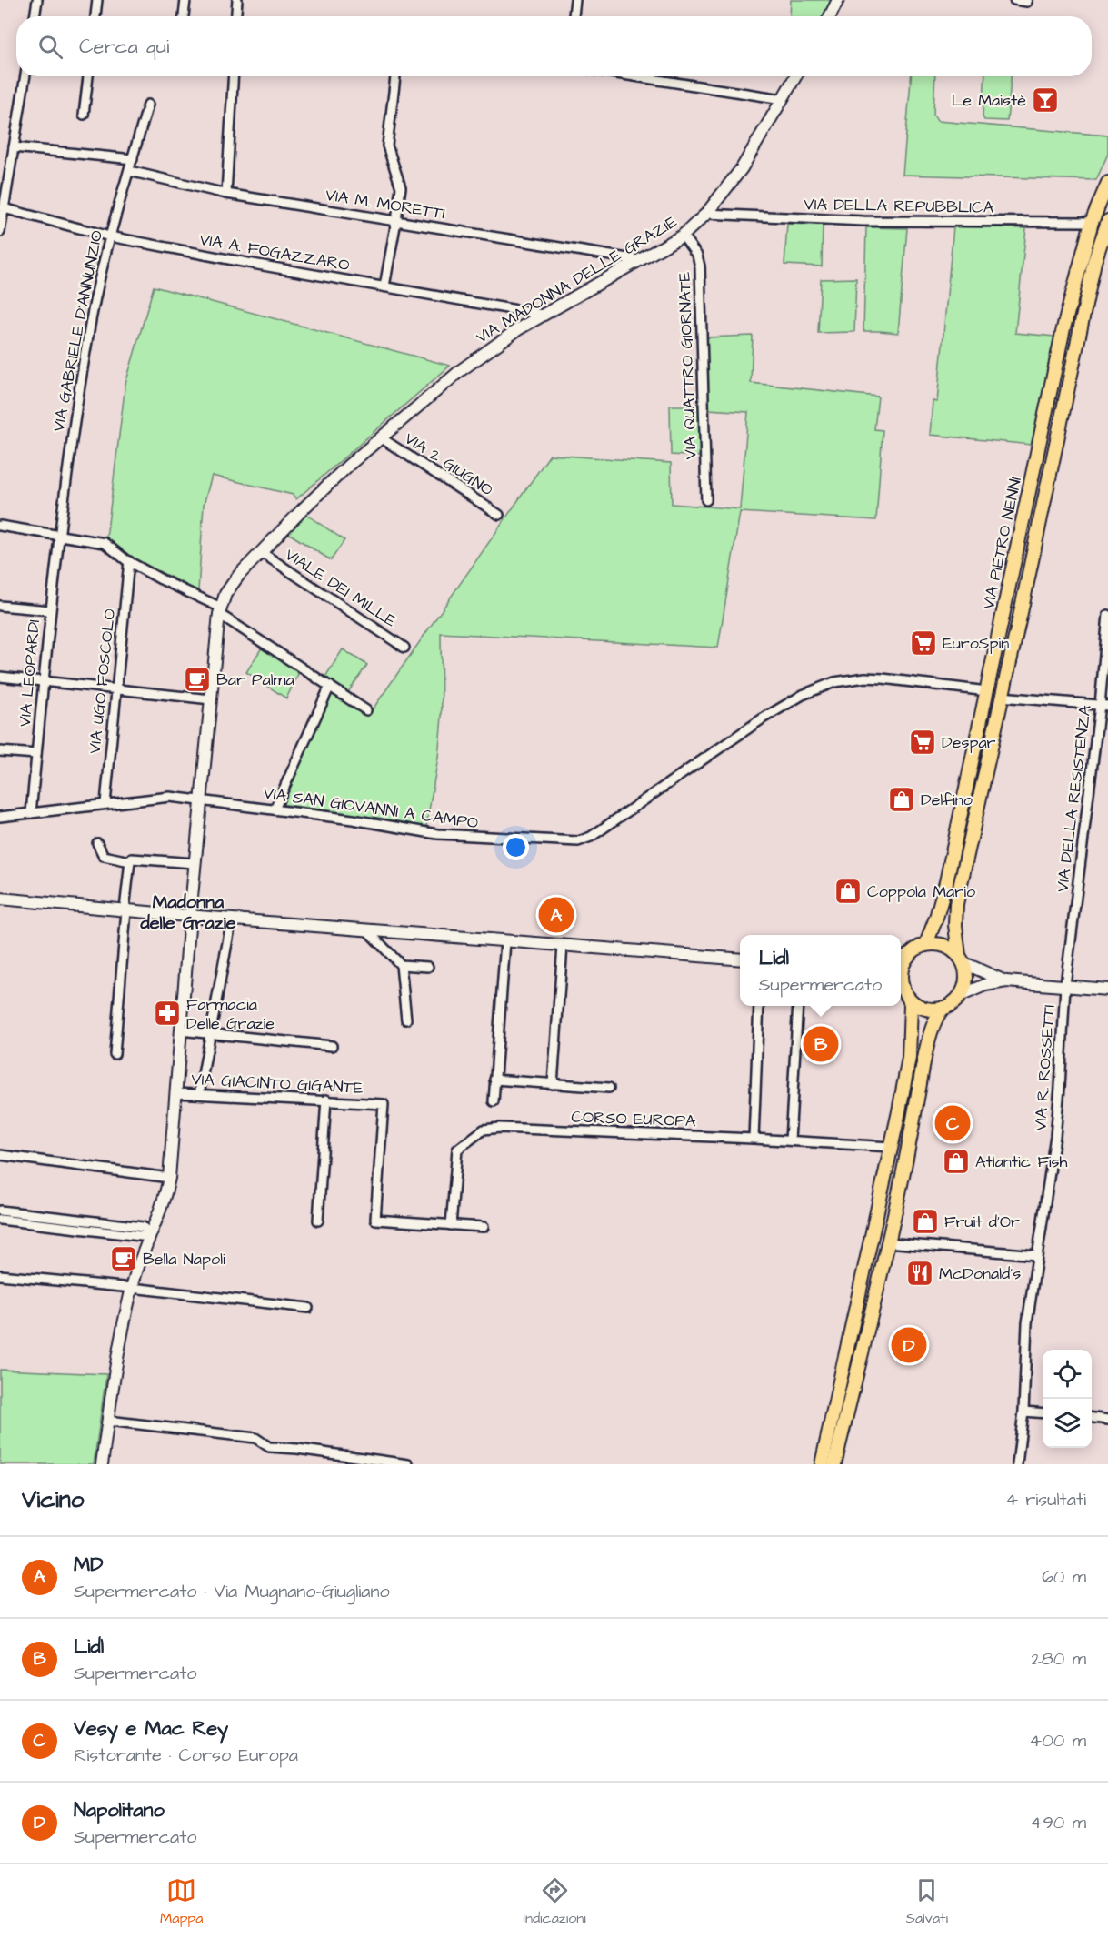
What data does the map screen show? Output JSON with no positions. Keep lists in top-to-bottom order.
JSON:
{
  "streets": {
    "main road": ["VIA PIETRO NENNI"],
    "street": [
      "VIA M. MORETTI",
      "VIA DELLA REPUBBLICA",
      "VIA A. FOGAZZARO",
      "VIA MADONNA DELLE GRAZIE",
      "VIA GABRIELE D'ANNUNZIO",
      "VIA QUATTRO GIORNATE",
      "VIA 2 GIUGNO",
      "VIALE DEI MILLE",
      "VIA LEOPARDI",
      "VIA UGO FOSCOLO",
      "VIA DELLA RESISTENZA",
      "VIA SAN GIOVANNI A CAMPO",
      "VIA R. ROSSETTI",
      "VIA GIACINTO GIGANTE",
      "CORSO EUROPA"
    ]
  },
  "crossings": [
    ["VIA M. MORETTI", "VIA MADONNA DELLE GRAZIE"],
    ["VIA M. MORETTI", "VIA GABRIELE D'ANNUNZIO"],
    ["VIA DELLA REPUBBLICA", "VIA MADONNA DELLE GRAZIE"],
    ["VIA DELLA REPUBBLICA", "VIA PIETRO NENNI"],
    ["VIA A. FOGAZZARO", "VIA MADONNA DELLE GRAZIE"],
    ["VIA A. FOGAZZARO", "VIA GABRIELE D'ANNUNZIO"],
    ["VIA MADONNA DELLE GRAZIE", "VIA QUATTRO GIORNATE"],
    ["VIA MADONNA DELLE GRAZIE", "VIA 2 GIUGNO"],
    ["VIA MADONNA DELLE GRAZIE", "VIALE DEI MILLE"],
    ["VIA MADONNA DELLE GRAZIE", "VIA SAN GIOVANNI A CAMPO"],
    ["VIA MADONNA DELLE GRAZIE", "VIA GIACINTO GIGANTE"],
    ["VIA GABRIELE D'ANNUNZIO", "VIA LEOPARDI"],
    ["VIA PIETRO NENNI", "VIA SAN GIOVANNI A CAMPO"],
    ["VIA LEOPARDI", "VIA SAN GIOVANNI A CAMPO"],
    ["VIA UGO FOSCOLO", "VIA SAN GIOVANNI A CAMPO"],
    ["VIA DELLA RESISTENZA", "VIA R. ROSSETTI"],
    ["VIA GIACINTO GIGANTE", "CORSO EUROPA"]
  ],
  "districts": ["Madonna delle Grazie"],
  "places": {
    "bar": ["Le Maistè"],
    "supermarket": ["EuroSpin", "Despar"],
    "cafe": ["Bar Palma", "Bella Napoli"],
    "shop": [
      "Delfino",
      "Coppola Mario",
      "Atlantic Fish",
      "Fruit d'Or"
    ],
    "pharmacy": ["Farmacia Delle Grazie"],
    "restaurant": ["McDonald's"]
  },
  "page": {
    "search": "Cerca qui",
    "pins": [
      "A",
      "B",
      "C",
      "D"
    ],
    "popup": ["Lidl", "Supermercato"],
    "heading": ["Vicino", "4 risultati"],
    "list": [
      {
        "mark": "A",
        "name": "MD",
        "note": "Supermercato · Via Mugnano-Giugliano",
        "value": "60 m"
      },
      {
        "mark": "B",
        "name": "Lidl",
        "note": "Supermercato",
        "value": "280 m"
      },
      {
        "mark": "C",
        "name": "Vesy e Mac Rey",
        "note": "Ristorante · Corso Europa",
        "value": "400 m"
      },
      {
        "mark": "D",
        "name": "Napolitano",
        "note": "Supermercato",
        "value": "490 m"
      }
    ],
    "nav": ["Mappa", "Indicazioni", "Salvati"]
  }
}
